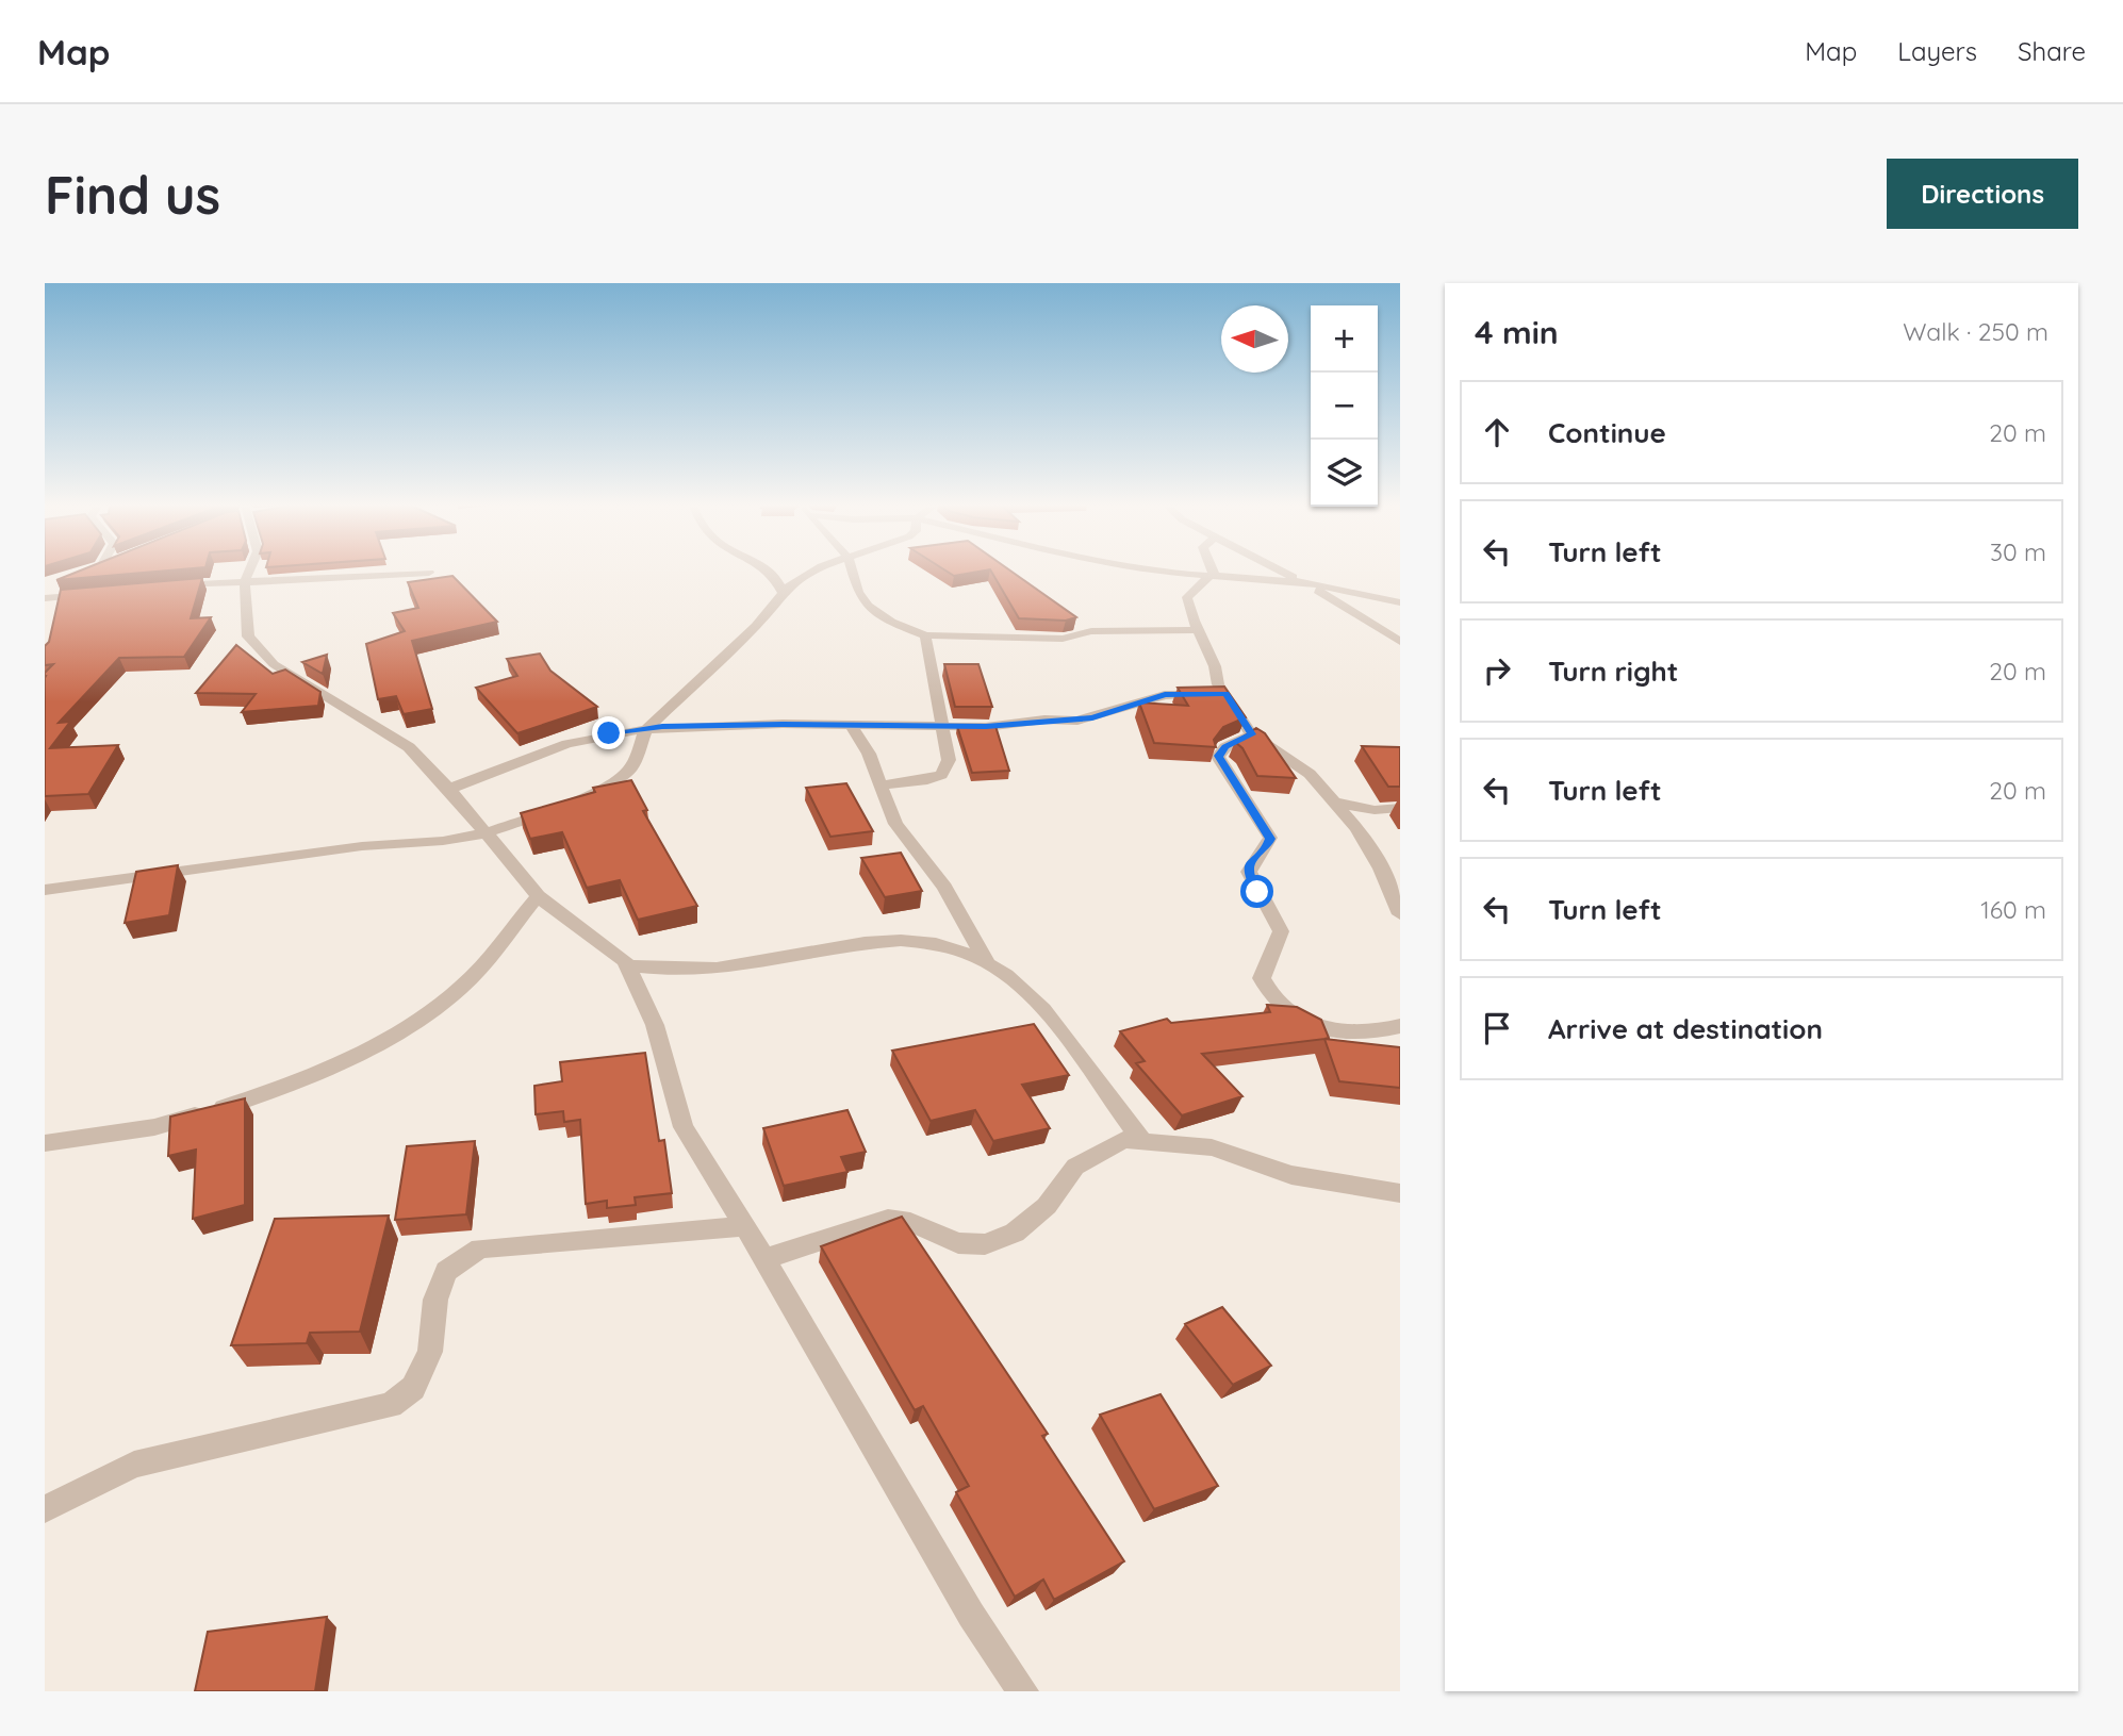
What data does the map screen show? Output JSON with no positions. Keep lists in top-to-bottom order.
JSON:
{
  "north": "left",
  "page": {
    "header": "Map",
    "nav": ["Map", "Layers", "Share"],
    "buttons": "Directions",
    "title": "Find us",
    "heading": ["4 min", "Walk · 250 m"],
    "map_buttons": ["+", "−"],
    "list": [
      ["Continue", "20 m"],
      ["Turn left", "30 m"],
      ["Turn right", "20 m"],
      ["Turn left", "20 m"],
      ["Turn left", "160 m"],
      "Arrive at destination"
    ]
  }
}
